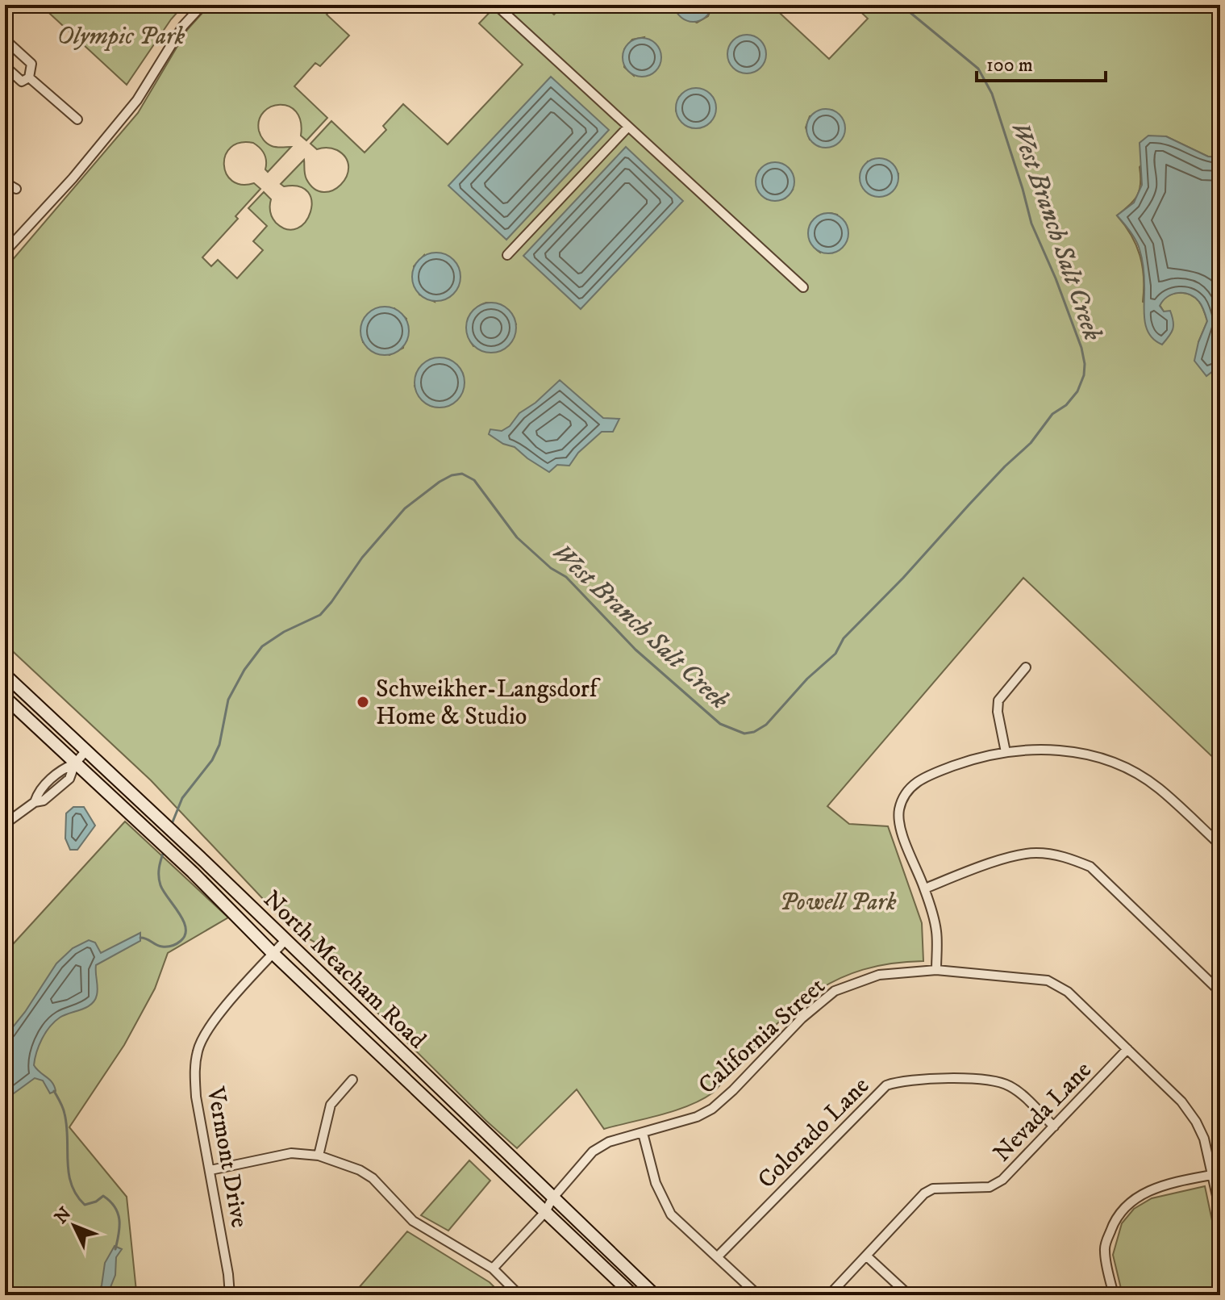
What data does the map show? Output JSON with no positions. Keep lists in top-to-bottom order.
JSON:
{
  "streets": {
    "main road": ["North Meacham Road"],
    "street": [
      "California Street",
      "Nevada Lane",
      "Colorado Lane",
      "Vermont Drive"
    ]
  },
  "crossings": [
    ["North Meacham Road", "California Street"],
    ["North Meacham Road", "Vermont Drive"],
    ["California Street", "Nevada Lane"],
    ["Nevada Lane", "Colorado Lane"]
  ],
  "water": ["West Branch Salt Creek"],
  "parks": ["Olympic Park", "Powell Park"],
  "places": ["Schweikher-Langsdorf Home & Studio"],
  "scale_bar": "100 m",
  "north": "top left"
}
